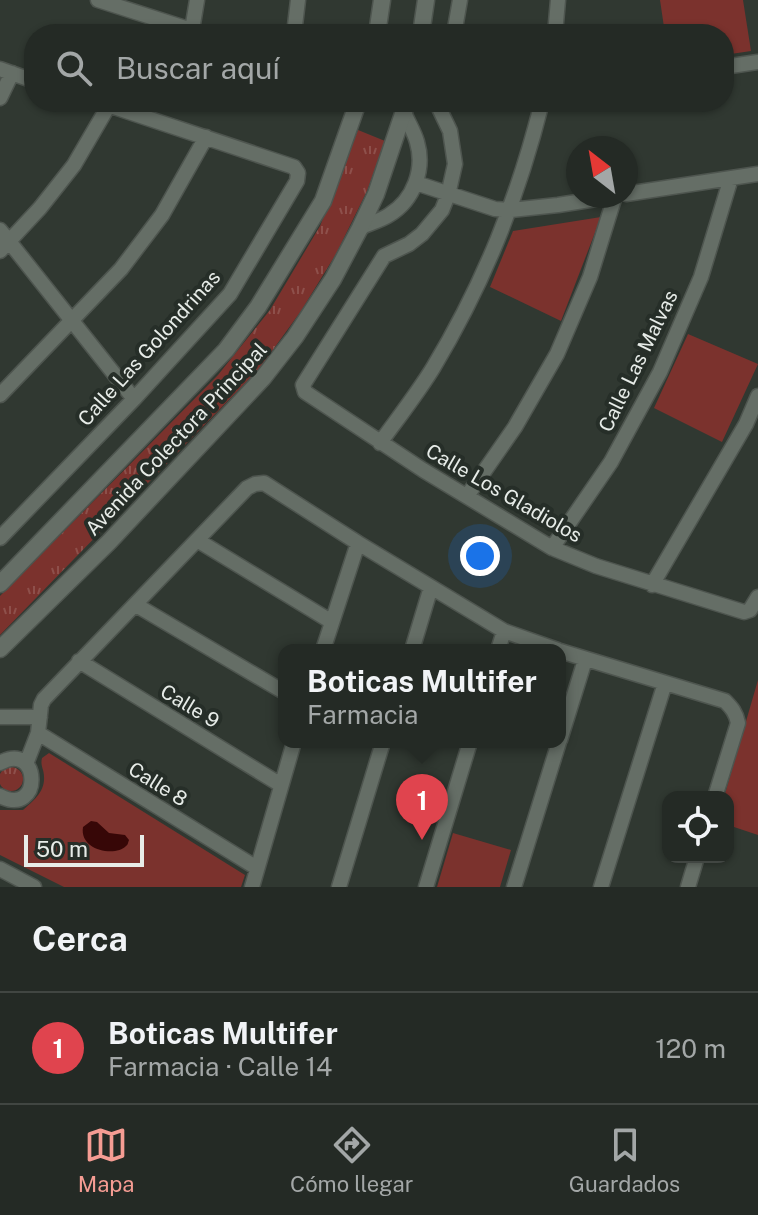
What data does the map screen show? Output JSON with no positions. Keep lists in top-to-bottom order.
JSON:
{
  "streets": {
    "street": [
      "Calle Las Golondrinas",
      "Calle Las Malvas",
      "Avenida Colectora Principal",
      "Calle Los Gladiolos",
      "Calle 9",
      "Calle 8"
    ]
  },
  "crossings": [
    ["Calle Las Malvas", "Calle Los Gladiolos"]
  ],
  "scale_bar": "50 m",
  "north": "top left",
  "page": {
    "search": "Buscar aquí",
    "popup": ["Boticas Multifer", "Farmacia"],
    "pins": "1",
    "scale": "50 m",
    "heading": "Cerca",
    "list": [
      {
        "mark": "1",
        "name": "Boticas Multifer",
        "note": "Farmacia · Calle 14",
        "value": "120 m"
      }
    ],
    "nav": ["Mapa", "Cómo llegar", "Guardados"]
  }
}
